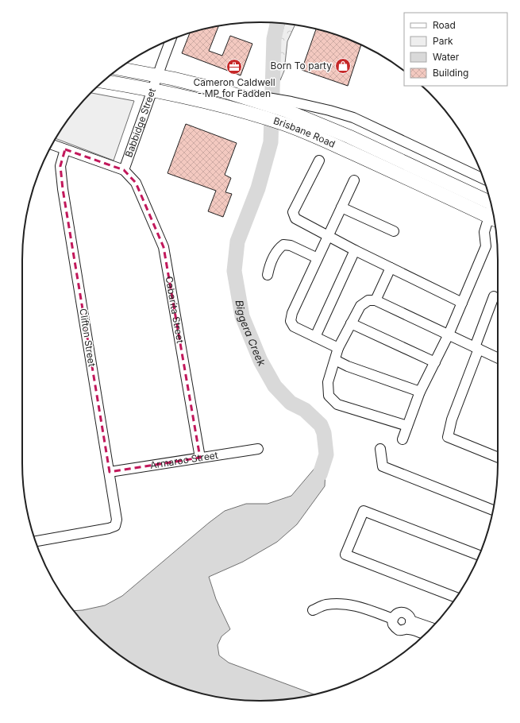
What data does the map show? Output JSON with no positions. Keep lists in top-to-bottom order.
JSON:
{
  "streets": {
    "highway": ["Brisbane Road"],
    "street": [
      "Babbidge Street",
      "Cabarita Street",
      "Clifton Street",
      "Armaroo Street"
    ]
  },
  "crossings": [
    ["Babbidge Street", "Brisbane Road"],
    ["Babbidge Street", "Cabarita Street"],
    ["Cabarita Street", "Armaroo Street"],
    ["Clifton Street", "Armaroo Street"]
  ],
  "water": ["Biggera Creek"],
  "places": {
    "shop": ["Born To party"],
    "office": ["Cameron Caldwell - MP for Fadden"]
  },
  "legend": [
    "Road",
    "Park",
    "Water",
    "Building"
  ]
}
